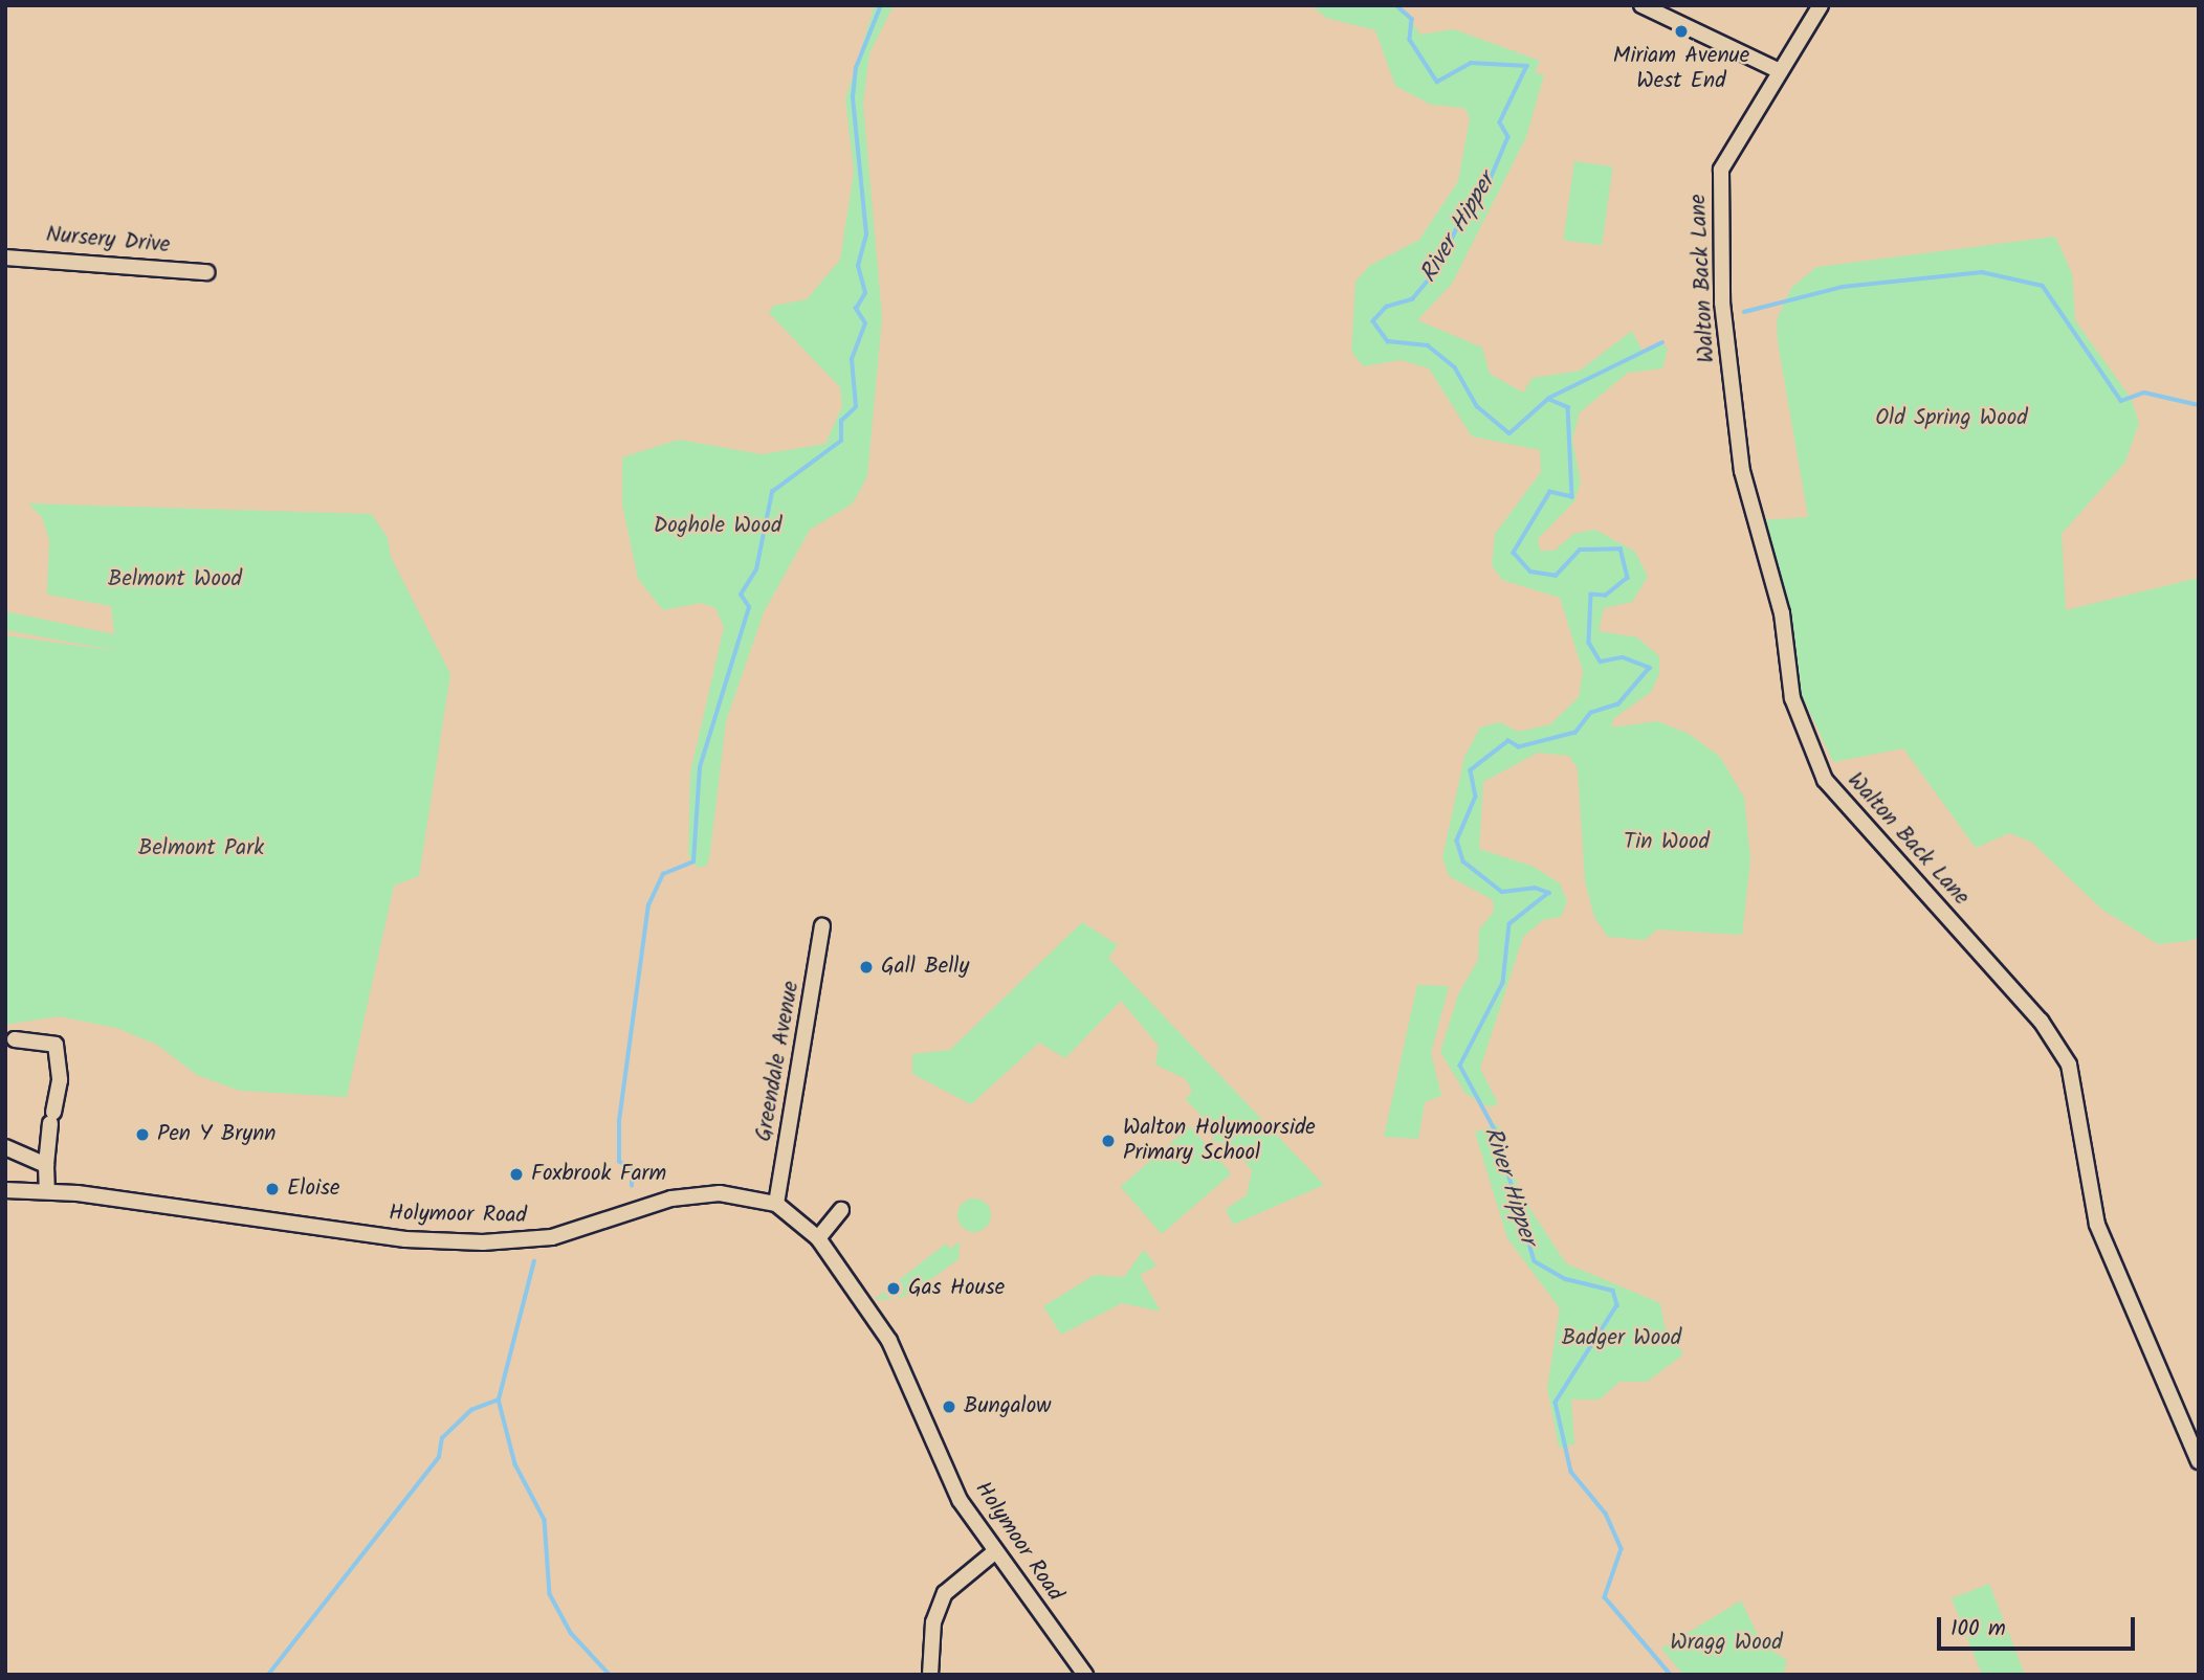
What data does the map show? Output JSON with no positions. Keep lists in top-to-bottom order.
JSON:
{
  "streets": {
    "street": [
      "Nursery Drive",
      "Walton Back Lane",
      "Greendale Avenue",
      "Holymoor Road"
    ]
  },
  "crossings": [
    ["Greendale Avenue", "Holymoor Road"]
  ],
  "water": ["River Hipper"],
  "parks": [
    "Old Spring Wood",
    "Doghole Wood",
    "Belmont Wood",
    "Tin Wood",
    "Belmont Park",
    "Badger Wood",
    "Wragg Wood"
  ],
  "places": [
    "Miriam Avenue West End",
    "Gall Belly",
    "Pen Y Brynn",
    "Walton Holymoorside Primary School",
    "Foxbrook Farm",
    "Eloise",
    "Gas House",
    "Bungalow"
  ],
  "scale_bar": "100 m"
}
